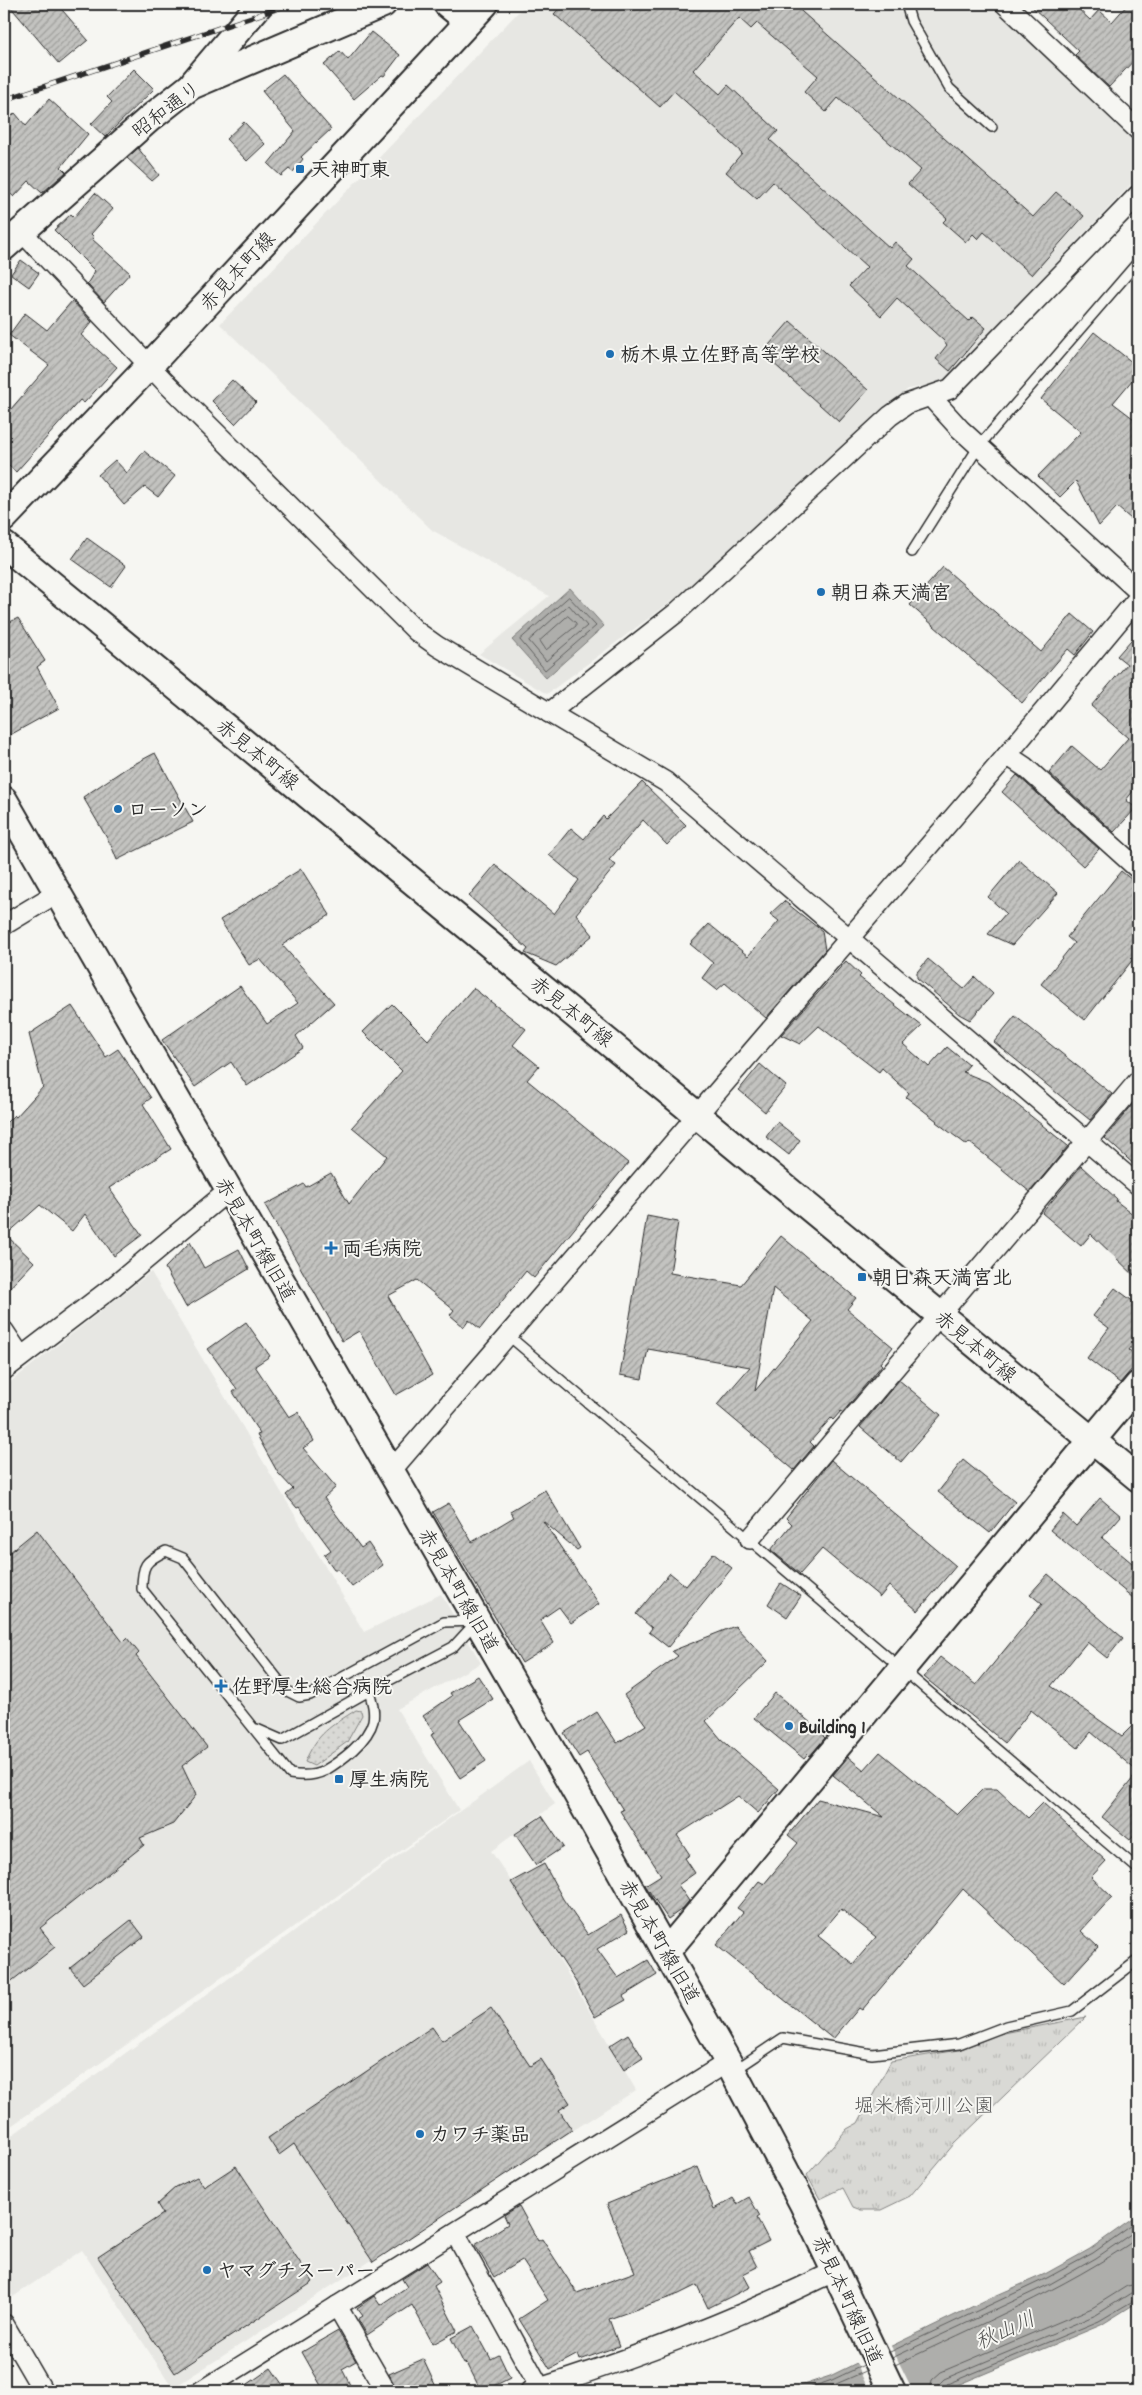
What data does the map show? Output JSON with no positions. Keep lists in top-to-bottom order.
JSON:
{
  "streets": {
    "street": ["昭和通り", "赤見本町線", "赤見本町線旧道"]
  },
  "water": ["秋山川"],
  "parks": ["堀米橋河川公園"],
  "places": {
    "transit": ["天神町東", "朝日森天満宮北", "厚生病院"],
    "other": [
      "栃木県立佐野高等学校",
      "朝日森天満宮",
      "ローソン",
      "Building 1",
      "カワチ薬品",
      "ヤマグチスーパー"
    ],
    "health": ["両毛病院", "佐野厚生総合病院"]
  }
}
